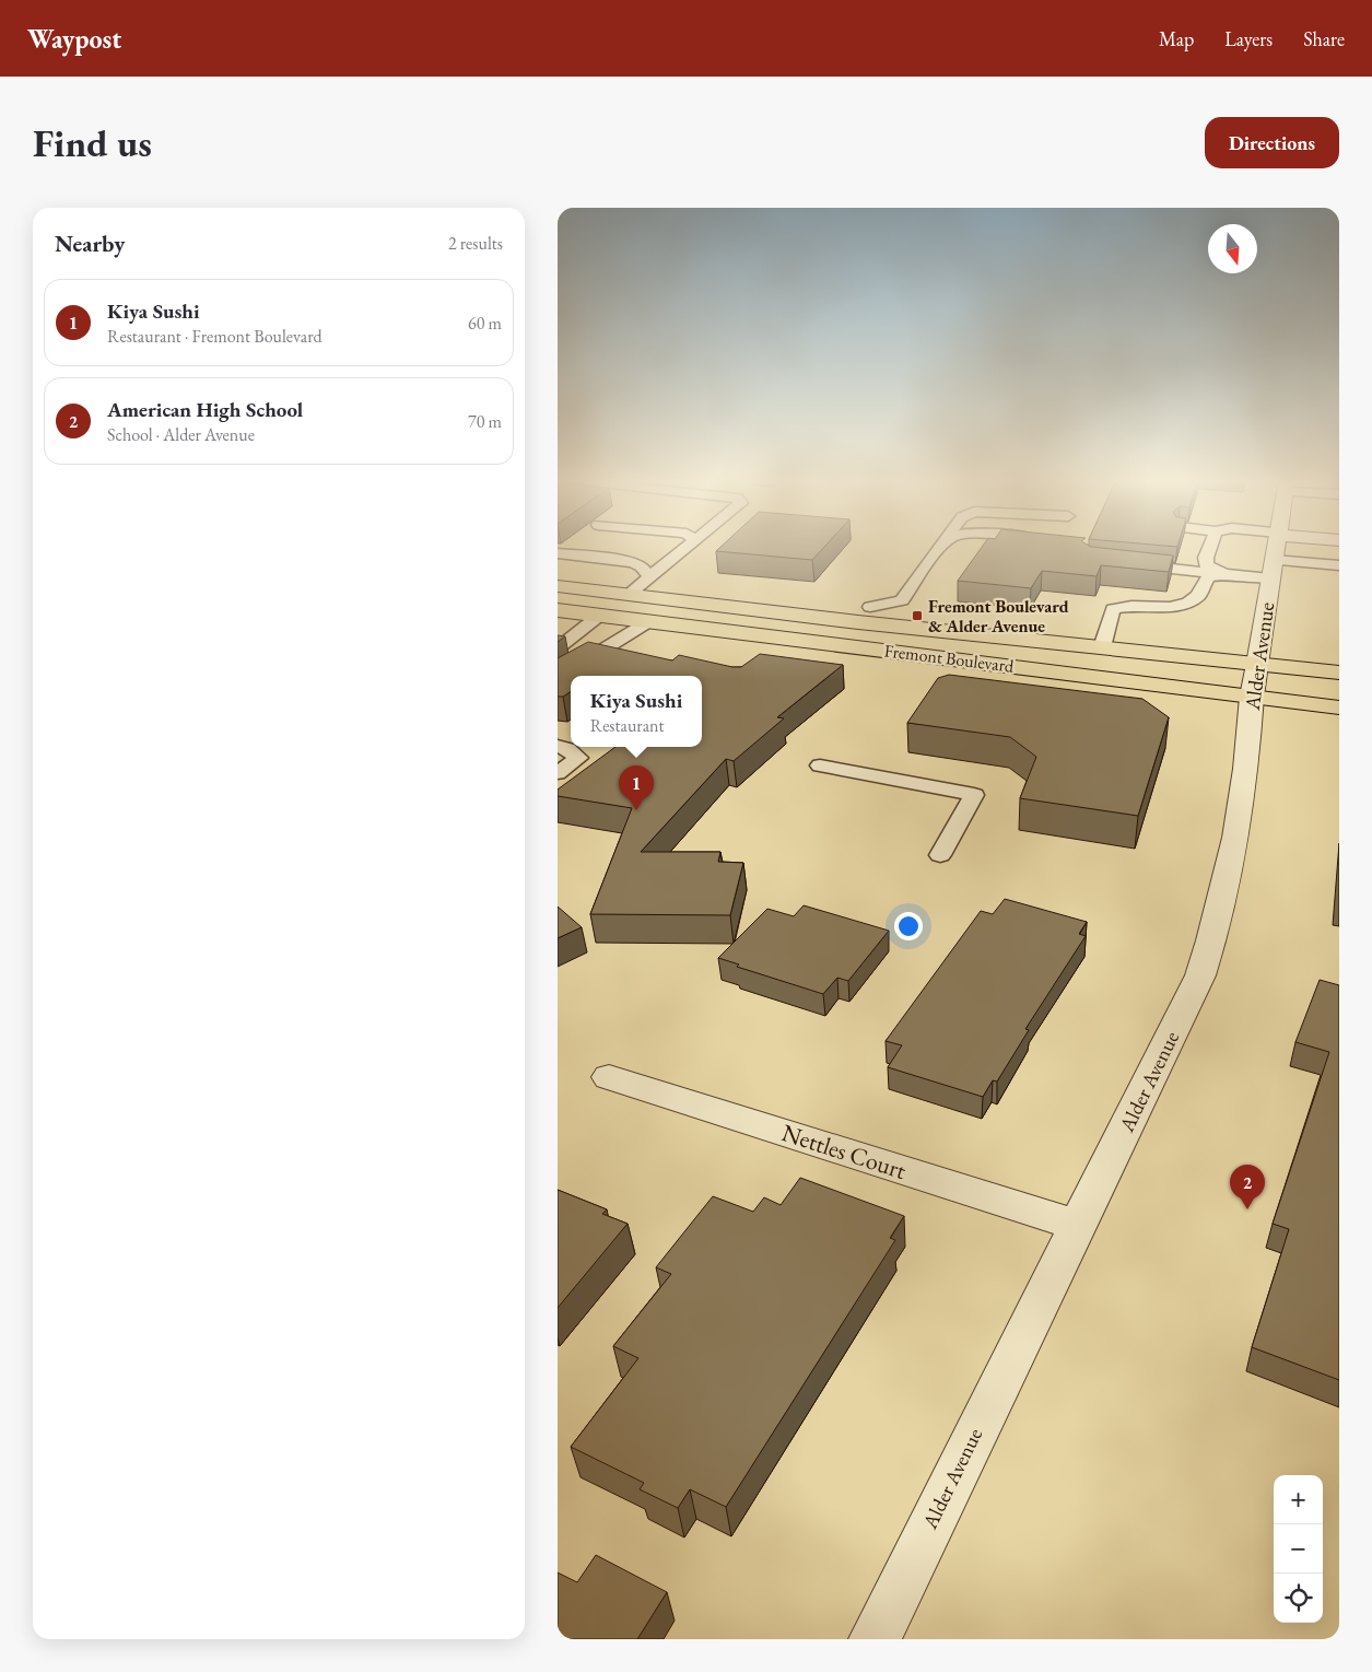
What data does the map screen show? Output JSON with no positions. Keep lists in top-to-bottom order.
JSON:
{
  "streets": {
    "main road": ["Fremont Boulevard"],
    "street": ["Alder Avenue", "Nettles Court"]
  },
  "crossings": [
    ["Alder Avenue", "Fremont Boulevard"],
    ["Alder Avenue", "Nettles Court"]
  ],
  "places": {
    "transit": ["Fremont Boulevard & Alder Avenue"]
  },
  "north": "bottom",
  "page": {
    "header": "Waypost",
    "nav": ["Map", "Layers", "Share"],
    "buttons": "Directions",
    "title": "Find us",
    "heading": ["Nearby", "2 results"],
    "list": [
      {
        "mark": "1",
        "name": "Kiya Sushi",
        "note": "Restaurant · Fremont Boulevard",
        "value": "60 m"
      },
      {
        "mark": "2",
        "name": "American High School",
        "note": "School · Alder Avenue",
        "value": "70 m"
      }
    ],
    "popup": ["Kiya Sushi", "Restaurant"],
    "pins": ["1", "2"],
    "map_buttons": ["+", "−"]
  }
}
